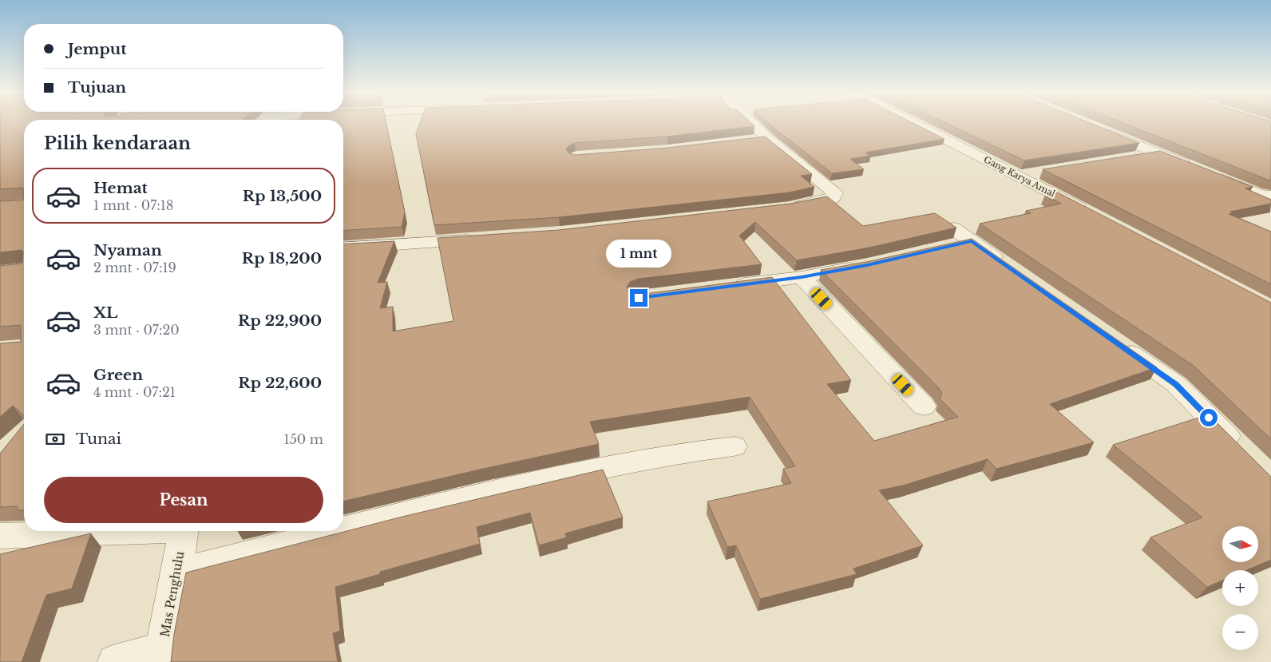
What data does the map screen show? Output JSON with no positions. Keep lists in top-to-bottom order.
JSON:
{
  "streets": {
    "street": ["Gang Karya Amal", "Mas Penghulu"]
  },
  "north": "right",
  "page": {
    "banner": ["Jemput", "Tujuan"],
    "heading": "Pilih kendaraan",
    "list": [
      {
        "name": "Hemat",
        "note": "1 mnt · 07:18",
        "value": "Rp 13,500"
      },
      {
        "name": "Nyaman",
        "note": "2 mnt · 07:19",
        "value": "Rp 18,200"
      },
      {
        "name": "XL",
        "note": "3 mnt · 07:20",
        "value": "Rp 22,900"
      },
      {
        "name": "Green",
        "note": "4 mnt · 07:21",
        "value": "Rp 22,600"
      }
    ],
    "bubble": "1 mnt",
    "pay": ["Tunai", "150 m"],
    "buttons": "Pesan",
    "map_buttons": ["+", "−"]
  }
}
